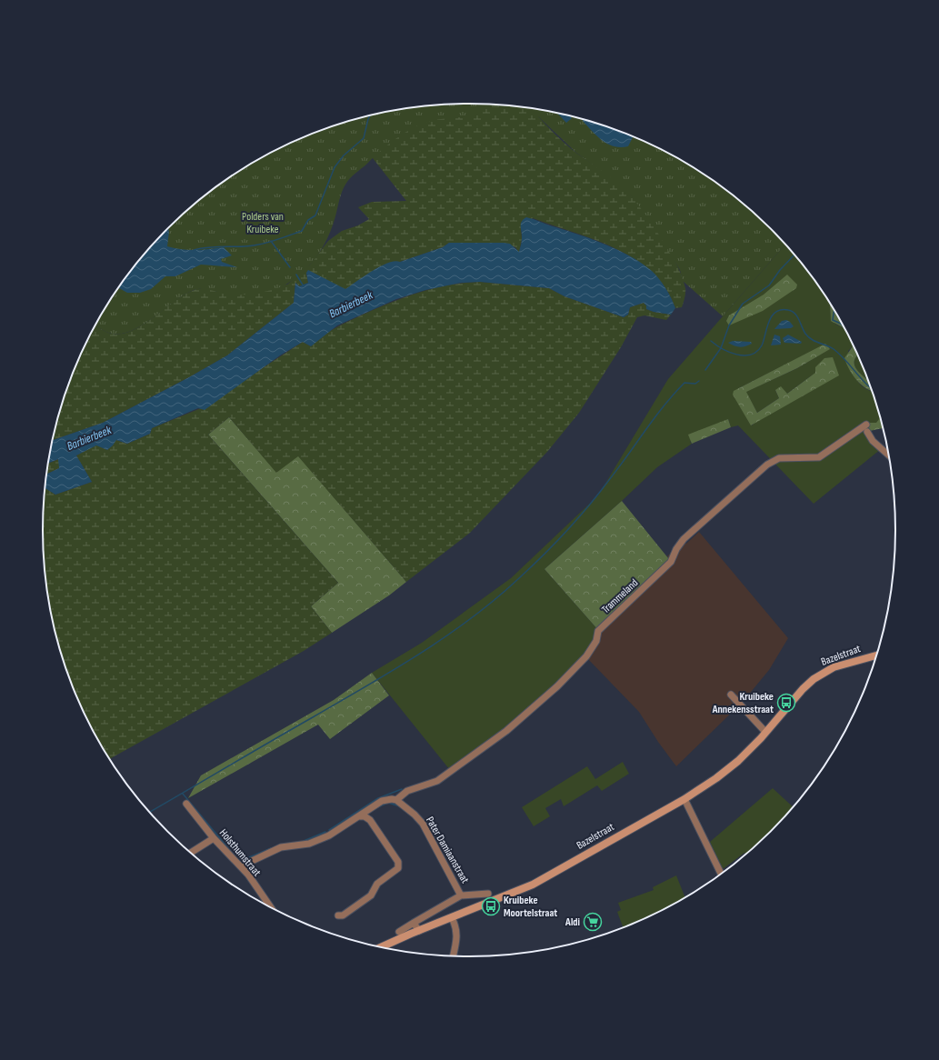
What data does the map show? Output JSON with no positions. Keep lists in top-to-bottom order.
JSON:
{
  "streets": {
    "main road": ["Bazelstraat"],
    "street": ["Trammeland", "Pater Damiaanstraat", "Holsthumstraat"]
  },
  "crossings": [
    ["Trammeland", "Pater Damiaanstraat"]
  ],
  "water": ["Barbierbeek"],
  "parks": ["Polders van Kruibeke"],
  "places": {
    "bus stop": ["Kruibeke Annekensstraat", "Kruibeke Moortelstraat"],
    "supermarket": ["Aldi"]
  }
}
